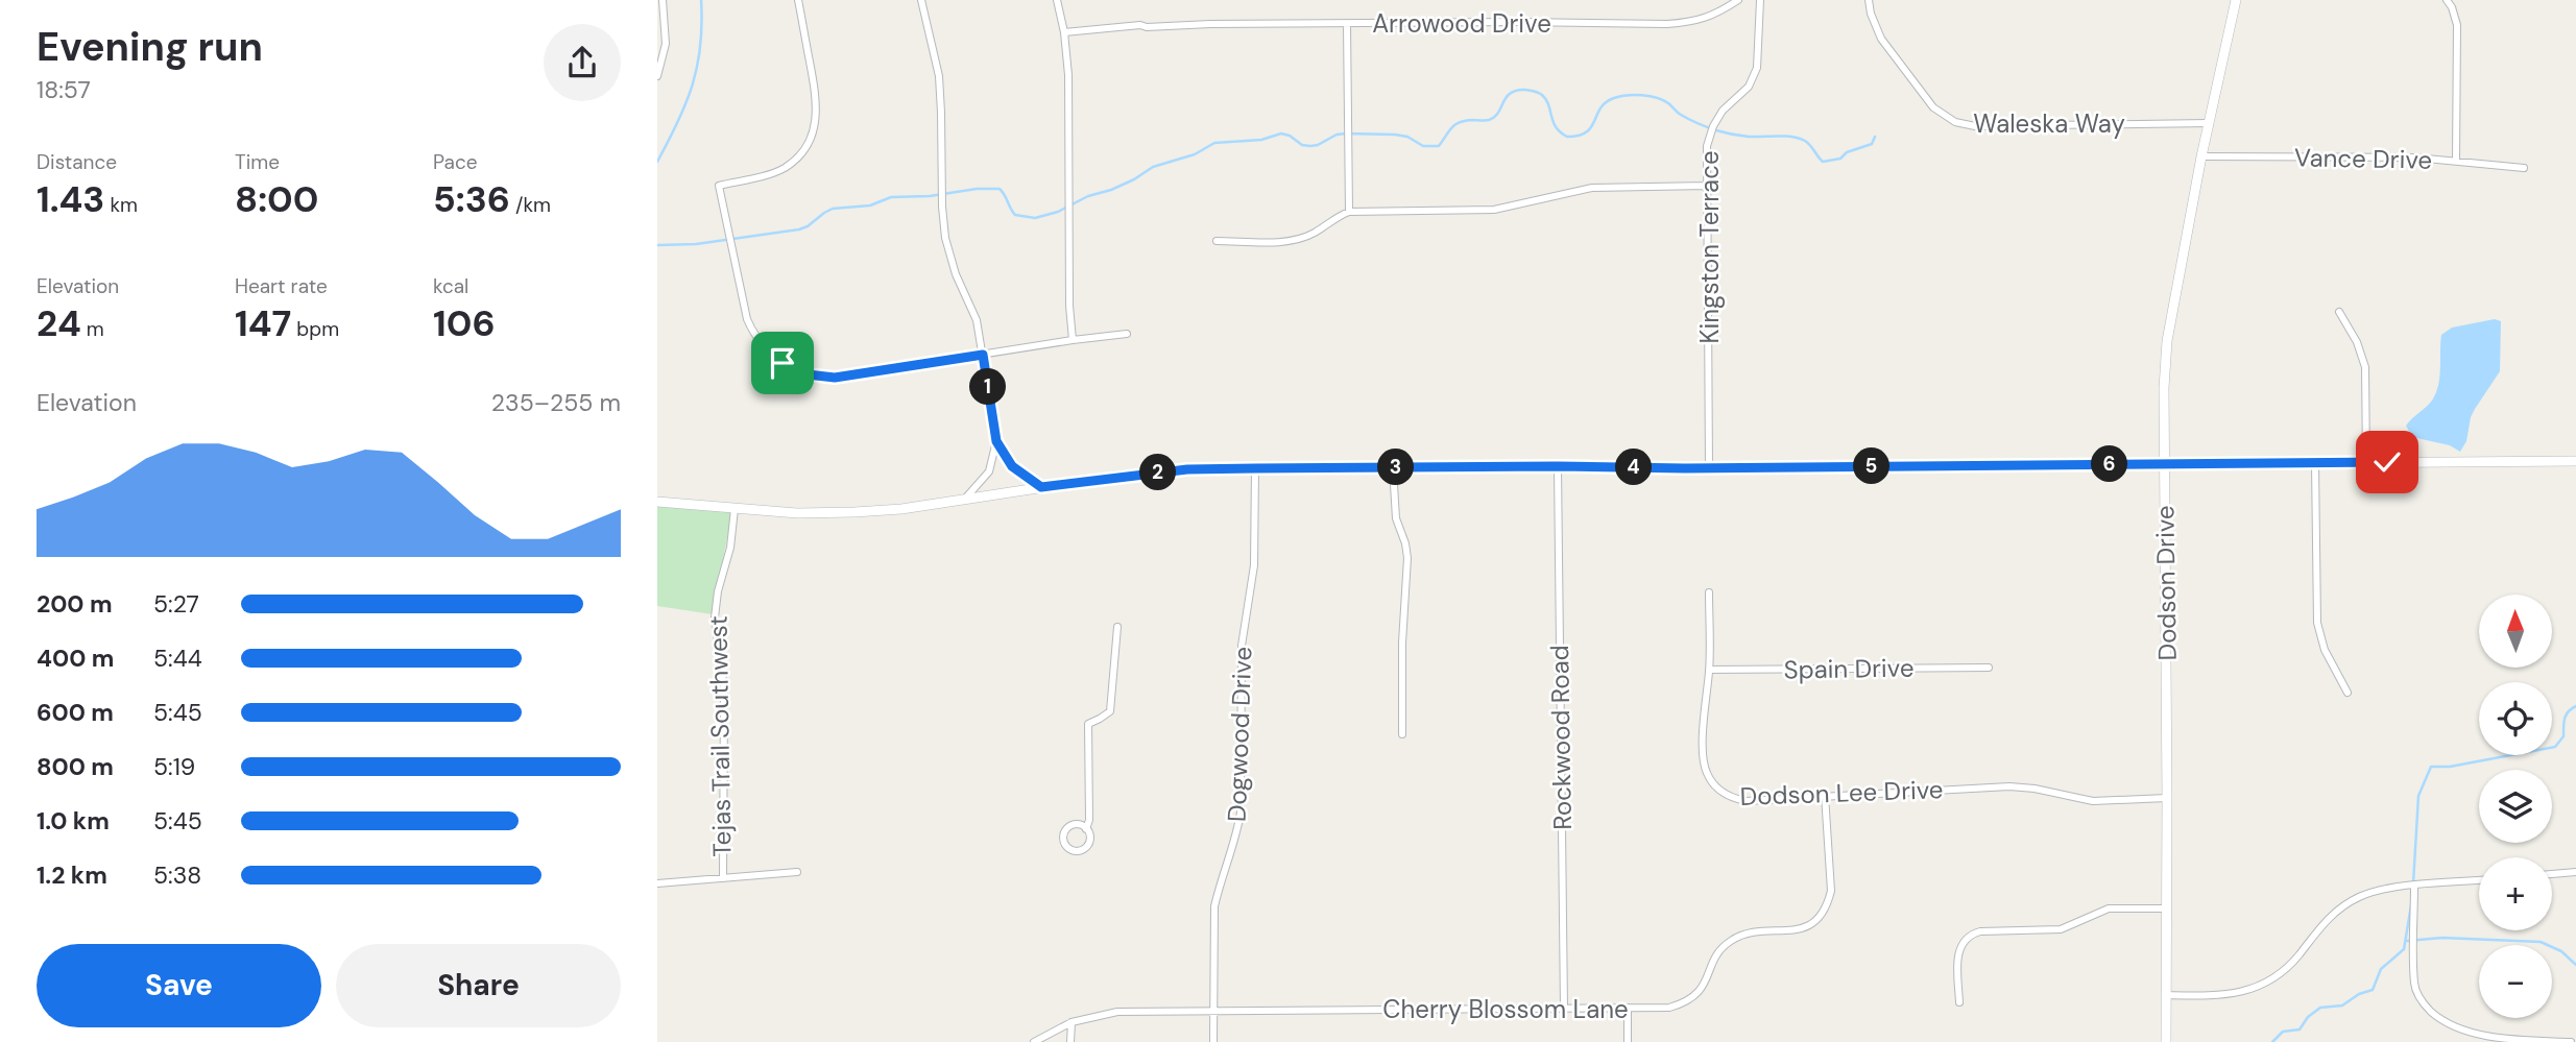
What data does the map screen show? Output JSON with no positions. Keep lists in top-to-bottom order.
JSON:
{
  "streets": {
    "street": [
      "Arrowood Drive",
      "Waleska Way",
      "Vance Drive",
      "Kingston Terrace",
      "Dodson Drive",
      "Spain Drive",
      "Dogwood Drive",
      "Tejas Trail Southwest",
      "Rockwood Road",
      "Dodson Lee Drive",
      "Cherry Blossom Lane"
    ]
  },
  "crossings": [
    ["Waleska Way", "Dodson Drive"],
    ["Vance Drive", "Dodson Drive"],
    ["Dodson Drive", "Dodson Lee Drive"],
    ["Spain Drive", "Dodson Lee Drive"],
    ["Dogwood Drive", "Cherry Blossom Lane"],
    ["Rockwood Road", "Cherry Blossom Lane"],
    ["Dodson Lee Drive", "Cherry Blossom Lane"]
  ],
  "north": "top",
  "page": {
    "heading": ["Evening run", "18:57"],
    "stats": [
      ["Distance", "1.43 km"],
      ["Time", "8:00"],
      ["Pace", "5:36 /km"],
      ["Elevation", "24 m"],
      ["Heart rate", "147 bpm"],
      ["kcal", "106"]
    ],
    "pins": [
      "1",
      "6",
      "5",
      "3",
      "4",
      "2"
    ],
    "chart": ["Elevation", "235–255 m"],
    "list": [
      {
        "name": "200 m",
        "note": "5:27"
      },
      {
        "name": "400 m",
        "note": "5:44"
      },
      {
        "name": "600 m",
        "note": "5:45"
      },
      {
        "name": "800 m",
        "note": "5:19"
      },
      {
        "name": "1.0 km",
        "note": "5:45"
      },
      {
        "name": "1.2 km",
        "note": "5:38"
      }
    ],
    "map_buttons": ["+", "−"],
    "buttons": ["Save", "Share"]
  }
}
